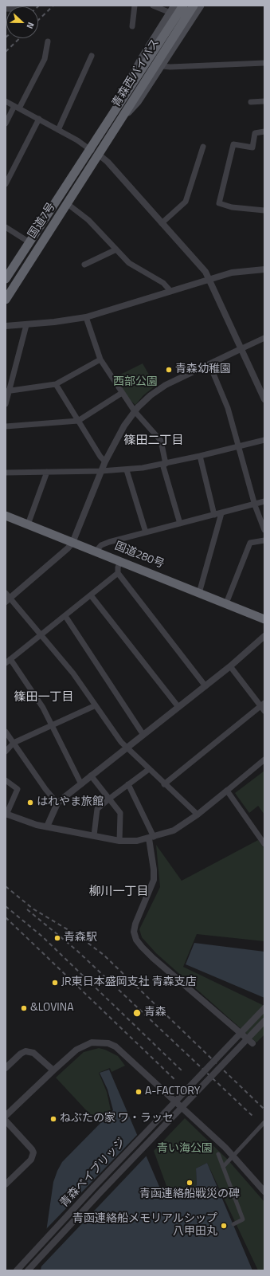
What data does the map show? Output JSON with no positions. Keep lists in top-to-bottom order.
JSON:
{
  "streets": {
    "highway": ["青森西バイパス", "国道7号", "国道280号"],
    "street": ["青森ベイブリッジ"]
  },
  "crossings": [
    ["青森西バイパス", "国道7号"]
  ],
  "districts": ["篠田二丁目", "篠田一丁目", "柳川一丁目"],
  "parks": ["西部公園", "青い海公園"],
  "places": [
    "青森幼稚園",
    "はれやま旅館",
    "青森駅",
    "JR東日本盛岡支社 青森支店",
    "&LOVINA",
    "青森",
    "A-FACTORY",
    "ねぶたの家 ワ・ラッセ",
    "青函連絡船戦災の碑",
    "青函連絡船メモリアルシップ 八甲田丸"
  ],
  "north": "right"
}
